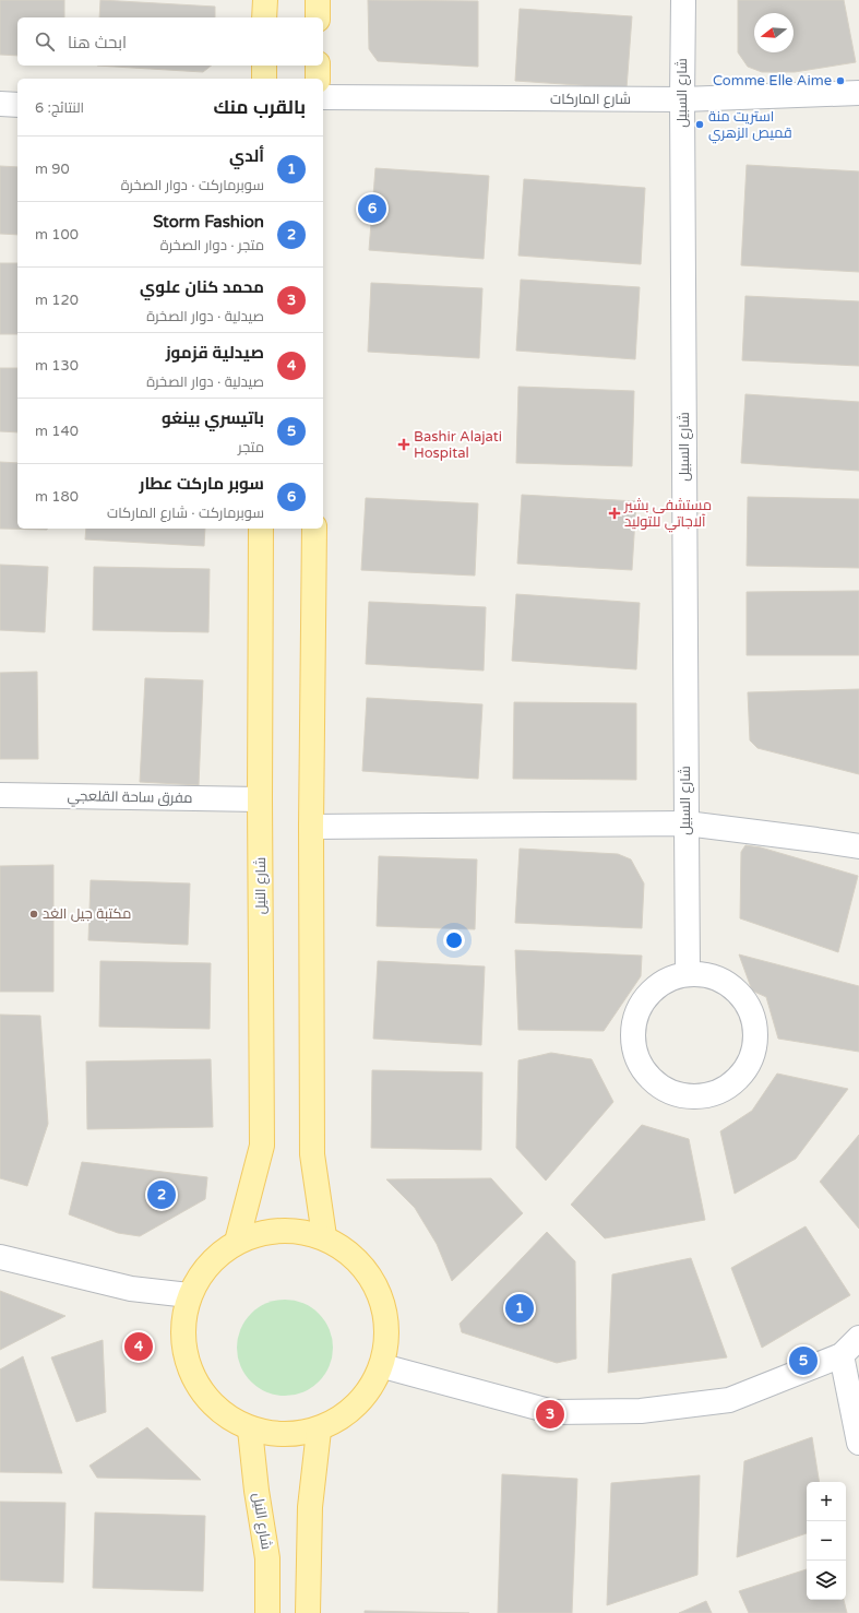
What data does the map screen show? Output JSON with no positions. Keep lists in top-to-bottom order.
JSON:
{
  "streets": {
    "main road": ["شارع النيل"],
    "street": ["شارع السبيل", "شارع الماركات", "مفرق ساحة القلعجي"]
  },
  "crossings": [
    ["شارع السبيل", "شارع الماركات"],
    ["مفرق ساحة القلعجي", "شارع النيل"]
  ],
  "places": {
    "other": ["Comme Elle Aime", "استريت منة قميص الزهري", "مكتبة جيل الغد"],
    "health": ["Bashir Alajati Hospital", "مستشفى بشير آلاجاتي للتوليد"]
  },
  "north": "left",
  "page": {
    "search": "ابحث هنا",
    "heading": ["بالقرب منك", "النتائج: 6"],
    "list": [
      {
        "mark": "1",
        "name": "ألدي",
        "note": "سوبرماركت · دوار الصخرة",
        "value": "90 m"
      },
      {
        "mark": "2",
        "name": "Storm Fashion",
        "note": "متجر · دوار الصخرة",
        "value": "100 m"
      },
      {
        "mark": "3",
        "name": "محمد كنان علوي",
        "note": "صيدلية · دوار الصخرة",
        "value": "120 m"
      },
      {
        "mark": "4",
        "name": "صيدلية قزموز",
        "note": "صيدلية · دوار الصخرة",
        "value": "130 m"
      },
      {
        "mark": "5",
        "name": "باتيسري بينغو",
        "note": "متجر",
        "value": "140 m"
      },
      {
        "mark": "6",
        "name": "سوبر ماركت عطار",
        "note": "سوبرماركت · شارع الماركات",
        "value": "180 m"
      }
    ],
    "pins": [
      "6",
      "2",
      "1",
      "4",
      "5",
      "3"
    ],
    "map_buttons": ["+", "−"]
  }
}
